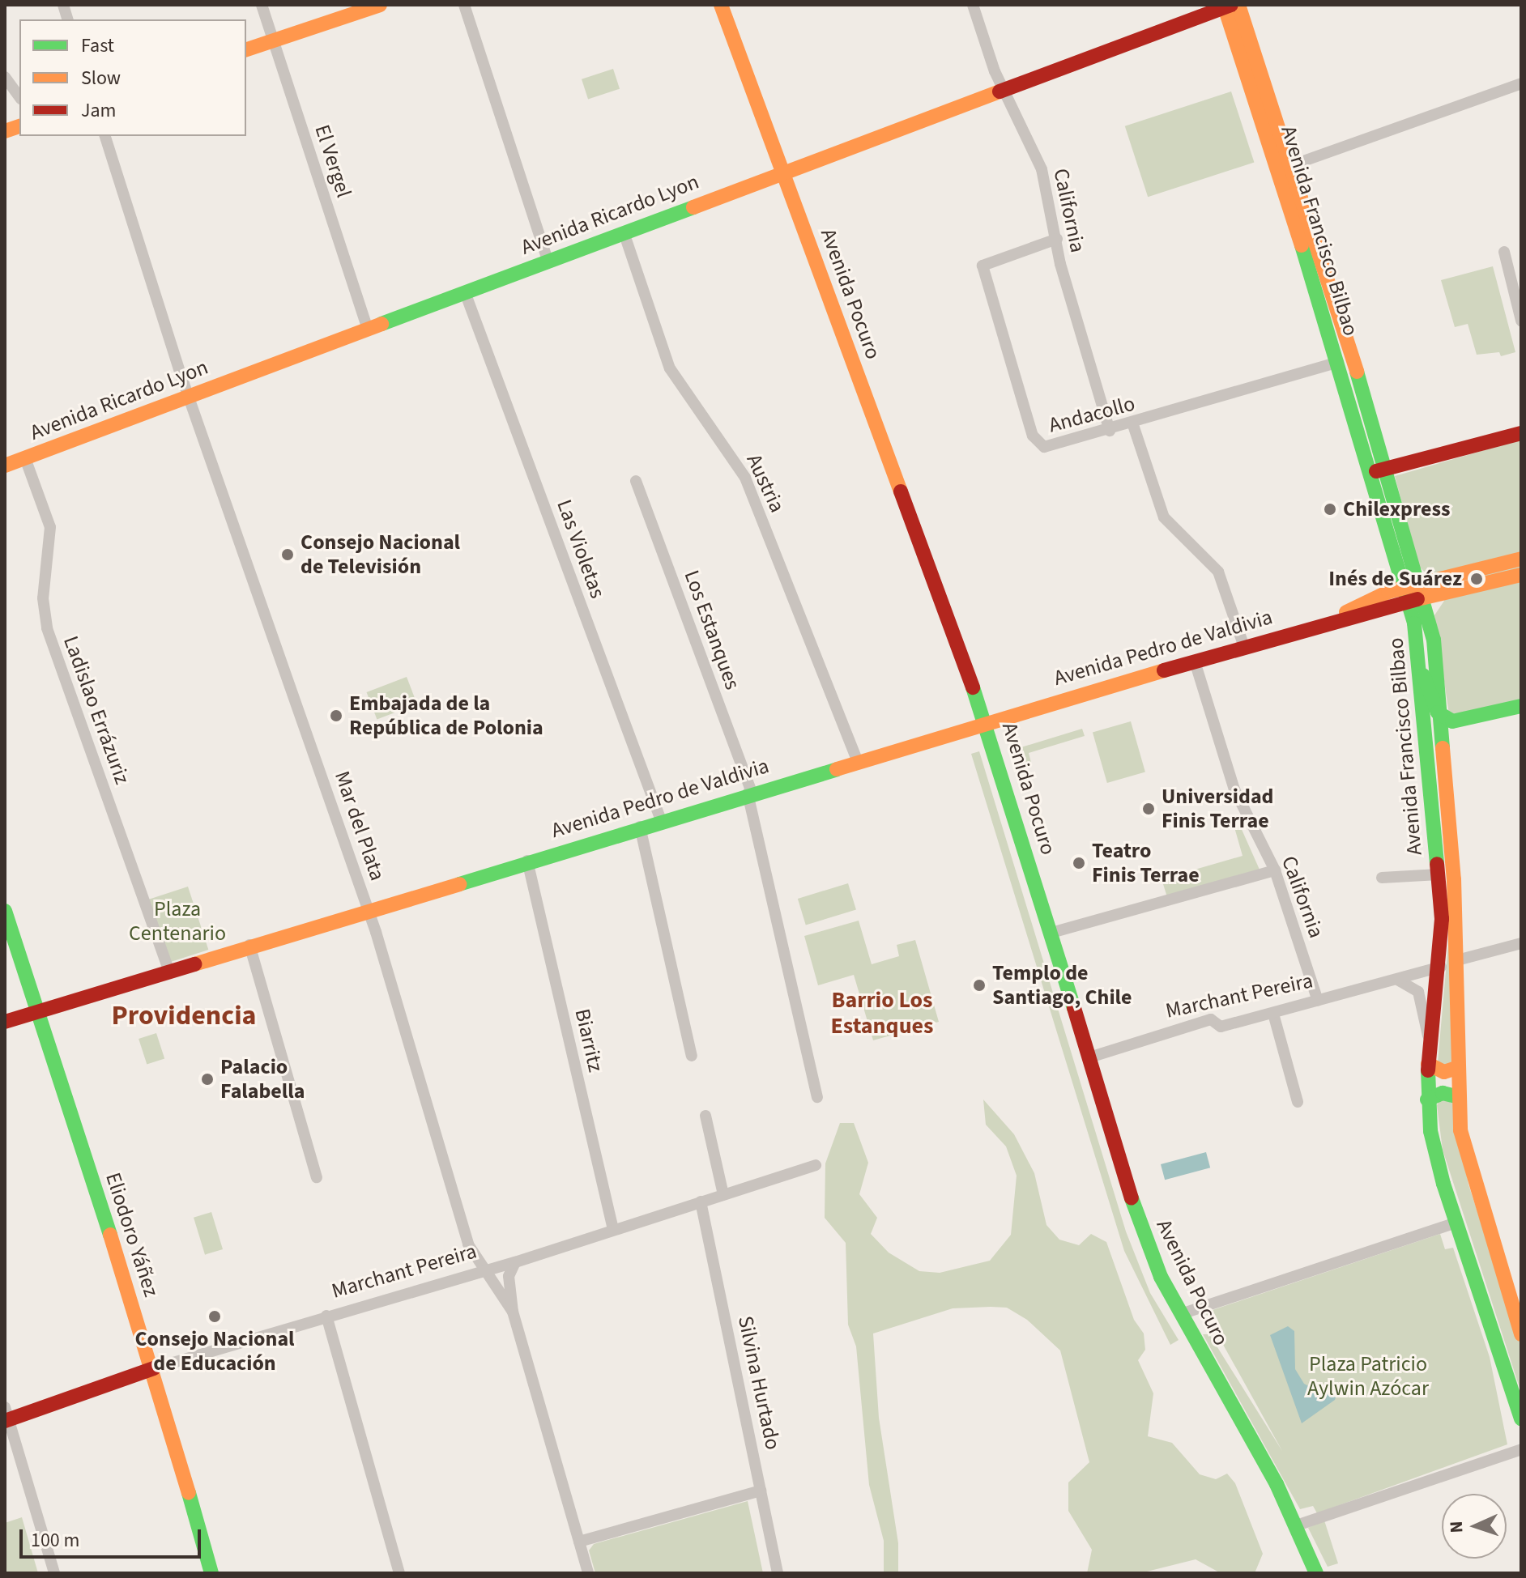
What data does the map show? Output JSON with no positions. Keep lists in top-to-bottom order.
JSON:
{
  "streets": {
    "main road": [
      "Avenida Ricardo Lyon",
      "Avenida Francisco Bilbao",
      "Avenida Pocuro",
      "Avenida Pedro de Valdivia",
      "Marchant Pereira",
      "Eliodoro Yáñez"
    ],
    "street": [
      "El Vergel",
      "California",
      "Andacollo",
      "Austria",
      "Las Violetas",
      "Los Estanques",
      "Ladislao Errázuriz",
      "Mar del Plata",
      "Biarritz",
      "Silvina Hurtado"
    ]
  },
  "crossings": [
    ["El Vergel", "Avenida Ricardo Lyon"],
    ["California", "Avenida Ricardo Lyon"],
    ["California", "Andacollo"],
    ["California", "Avenida Pedro de Valdivia"],
    ["California", "Marchant Pereira"],
    ["Avenida Ricardo Lyon", "Avenida Francisco Bilbao"],
    ["Avenida Ricardo Lyon", "Avenida Pocuro"],
    ["Avenida Ricardo Lyon", "Austria"],
    ["Avenida Ricardo Lyon", "Las Violetas"],
    ["Avenida Ricardo Lyon", "Ladislao Errázuriz"],
    ["Avenida Ricardo Lyon", "Mar del Plata"],
    ["Avenida Francisco Bilbao", "Andacollo"],
    ["Avenida Francisco Bilbao", "Avenida Pedro de Valdivia"],
    ["Avenida Francisco Bilbao", "Marchant Pereira"],
    ["Avenida Pocuro", "Avenida Pedro de Valdivia"],
    ["Avenida Pocuro", "Marchant Pereira"],
    ["Austria", "Avenida Pedro de Valdivia"],
    ["Las Violetas", "Avenida Pedro de Valdivia"],
    ["Los Estanques", "Avenida Pedro de Valdivia"],
    ["Avenida Pedro de Valdivia", "Ladislao Errázuriz"],
    ["Avenida Pedro de Valdivia", "Mar del Plata"],
    ["Avenida Pedro de Valdivia", "Biarritz"],
    ["Avenida Pedro de Valdivia", "Eliodoro Yáñez"],
    ["Mar del Plata", "Marchant Pereira"],
    ["Marchant Pereira", "Biarritz"],
    ["Marchant Pereira", "Eliodoro Yáñez"],
    ["Marchant Pereira", "Silvina Hurtado"]
  ],
  "districts": ["Barrio Los Estanques", "Providencia"],
  "parks": ["Plaza Centenario", "Plaza Patricio Aylwin Azócar"],
  "places": [
    "Chilexpress",
    "Consejo Nacional de Televisión",
    "Inés de Suárez",
    "Embajada de la República de Polonia",
    "Universidad Finis Terrae",
    "Teatro Finis Terrae",
    "Templo de Santiago, Chile",
    "Palacio Falabella",
    "Consejo Nacional de Educación"
  ],
  "legend": ["Fast", "Slow", "Jam"],
  "scale_bar": "100 m",
  "north": "left"
}
